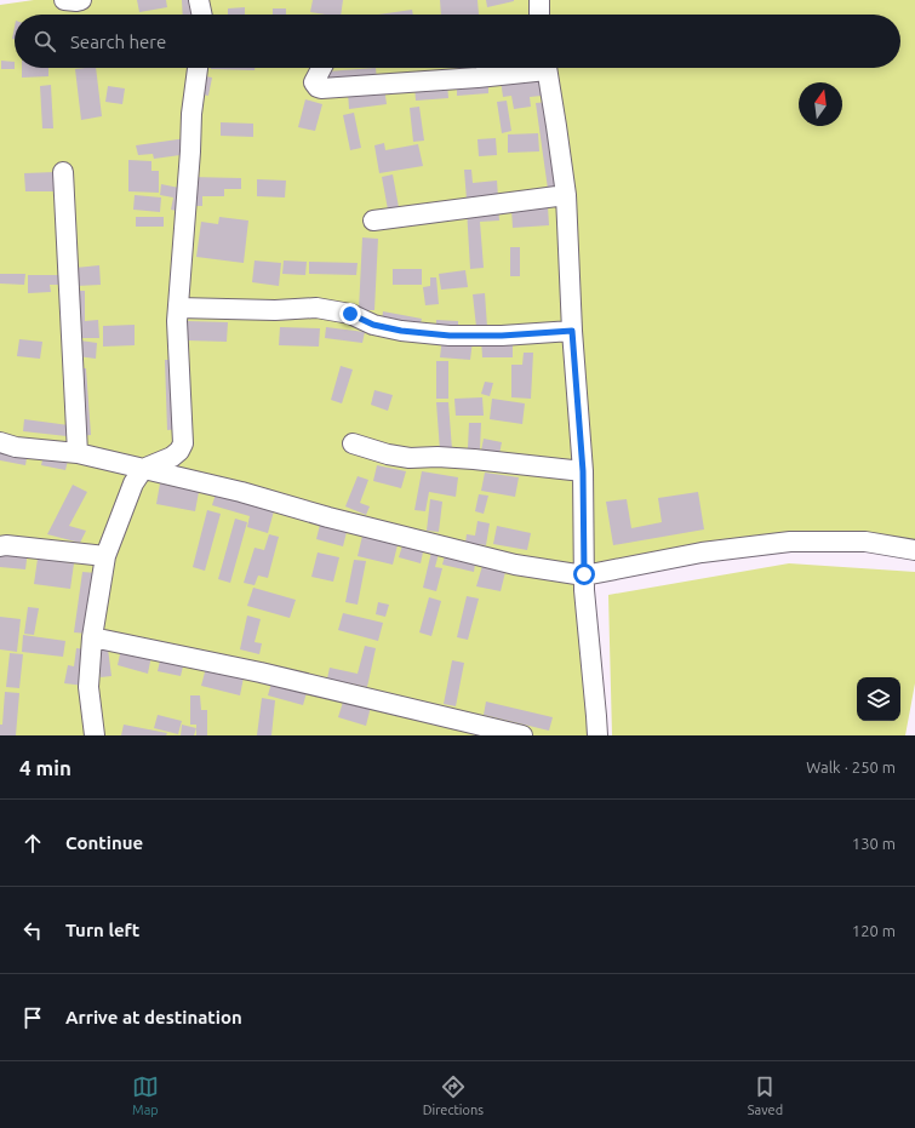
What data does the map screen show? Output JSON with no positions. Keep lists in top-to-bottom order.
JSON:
{
  "north": "top",
  "page": {
    "search": "Search here",
    "heading": ["4 min", "Walk · 250 m"],
    "list": [
      ["Continue", "130 m"],
      ["Turn left", "120 m"],
      "Arrive at destination"
    ],
    "nav": ["Map", "Directions", "Saved"]
  }
}
